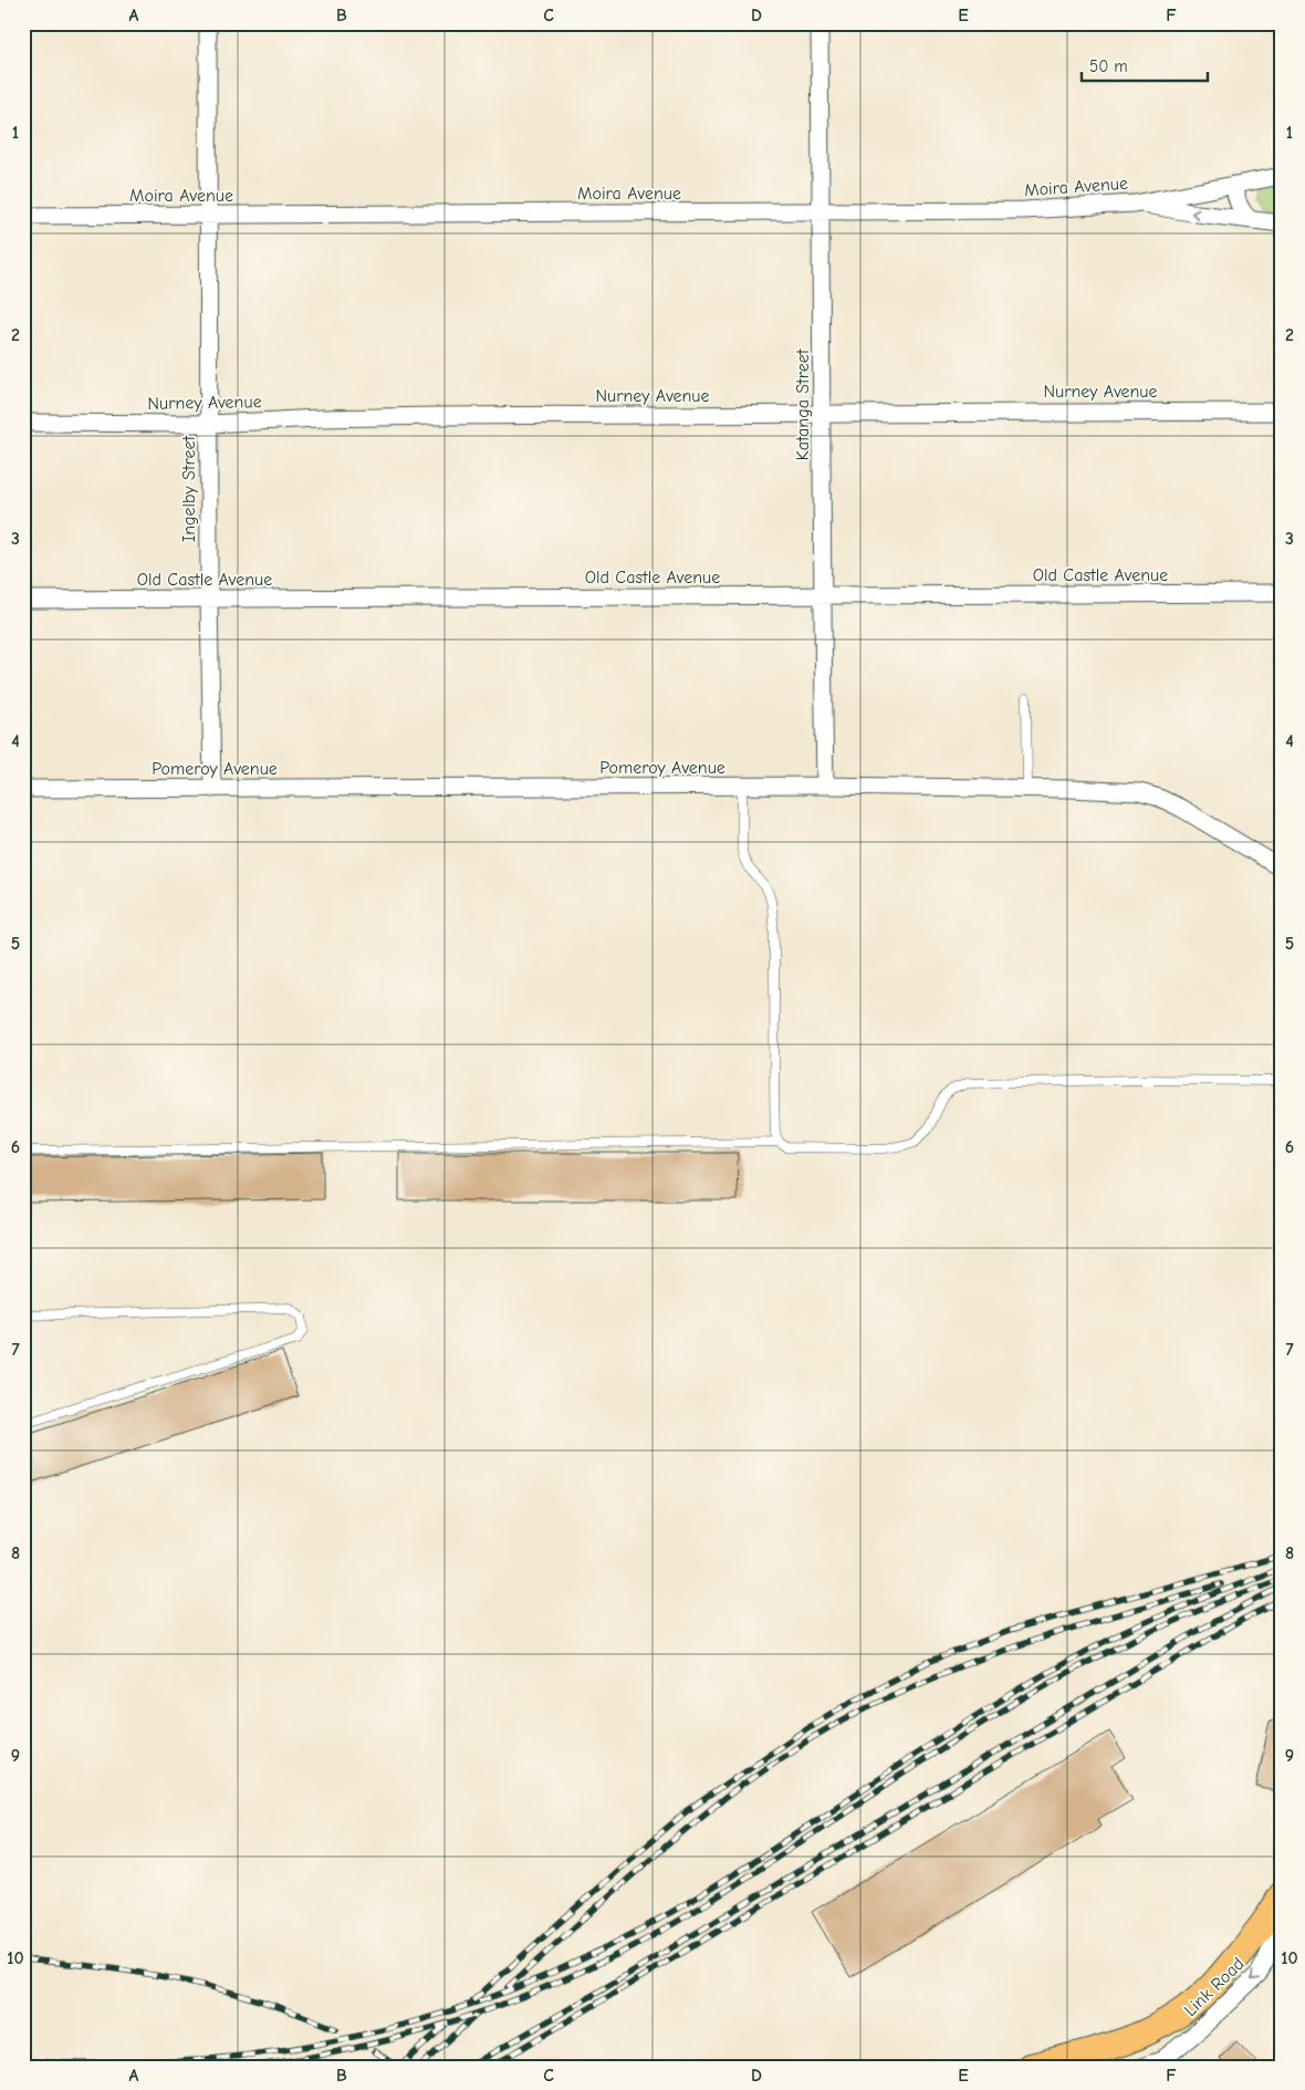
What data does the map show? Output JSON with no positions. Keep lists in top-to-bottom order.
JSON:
{
  "streets": {
    "street": [
      "Moira Avenue",
      "Nurney Avenue",
      "Katanga Street",
      "Ingelby Street",
      "Old Castle Avenue",
      "Pomeroy Avenue",
      "Link Road"
    ]
  },
  "crossings": [
    ["Moira Avenue", "Katanga Street"],
    ["Moira Avenue", "Ingelby Street"],
    ["Nurney Avenue", "Katanga Street"],
    ["Nurney Avenue", "Ingelby Street"],
    ["Katanga Street", "Old Castle Avenue"],
    ["Katanga Street", "Pomeroy Avenue"],
    ["Ingelby Street", "Old Castle Avenue"],
    ["Ingelby Street", "Pomeroy Avenue"]
  ],
  "one_way": ["Link Road"],
  "scale_bar": "50 m",
  "grid": {
    "columns": [
      "A",
      "B",
      "C",
      "D",
      "E",
      "F"
    ],
    "rows": [
      "1",
      "2",
      "3",
      "4",
      "5",
      "6",
      "7",
      "8",
      "9",
      "10"
    ]
  }
}
